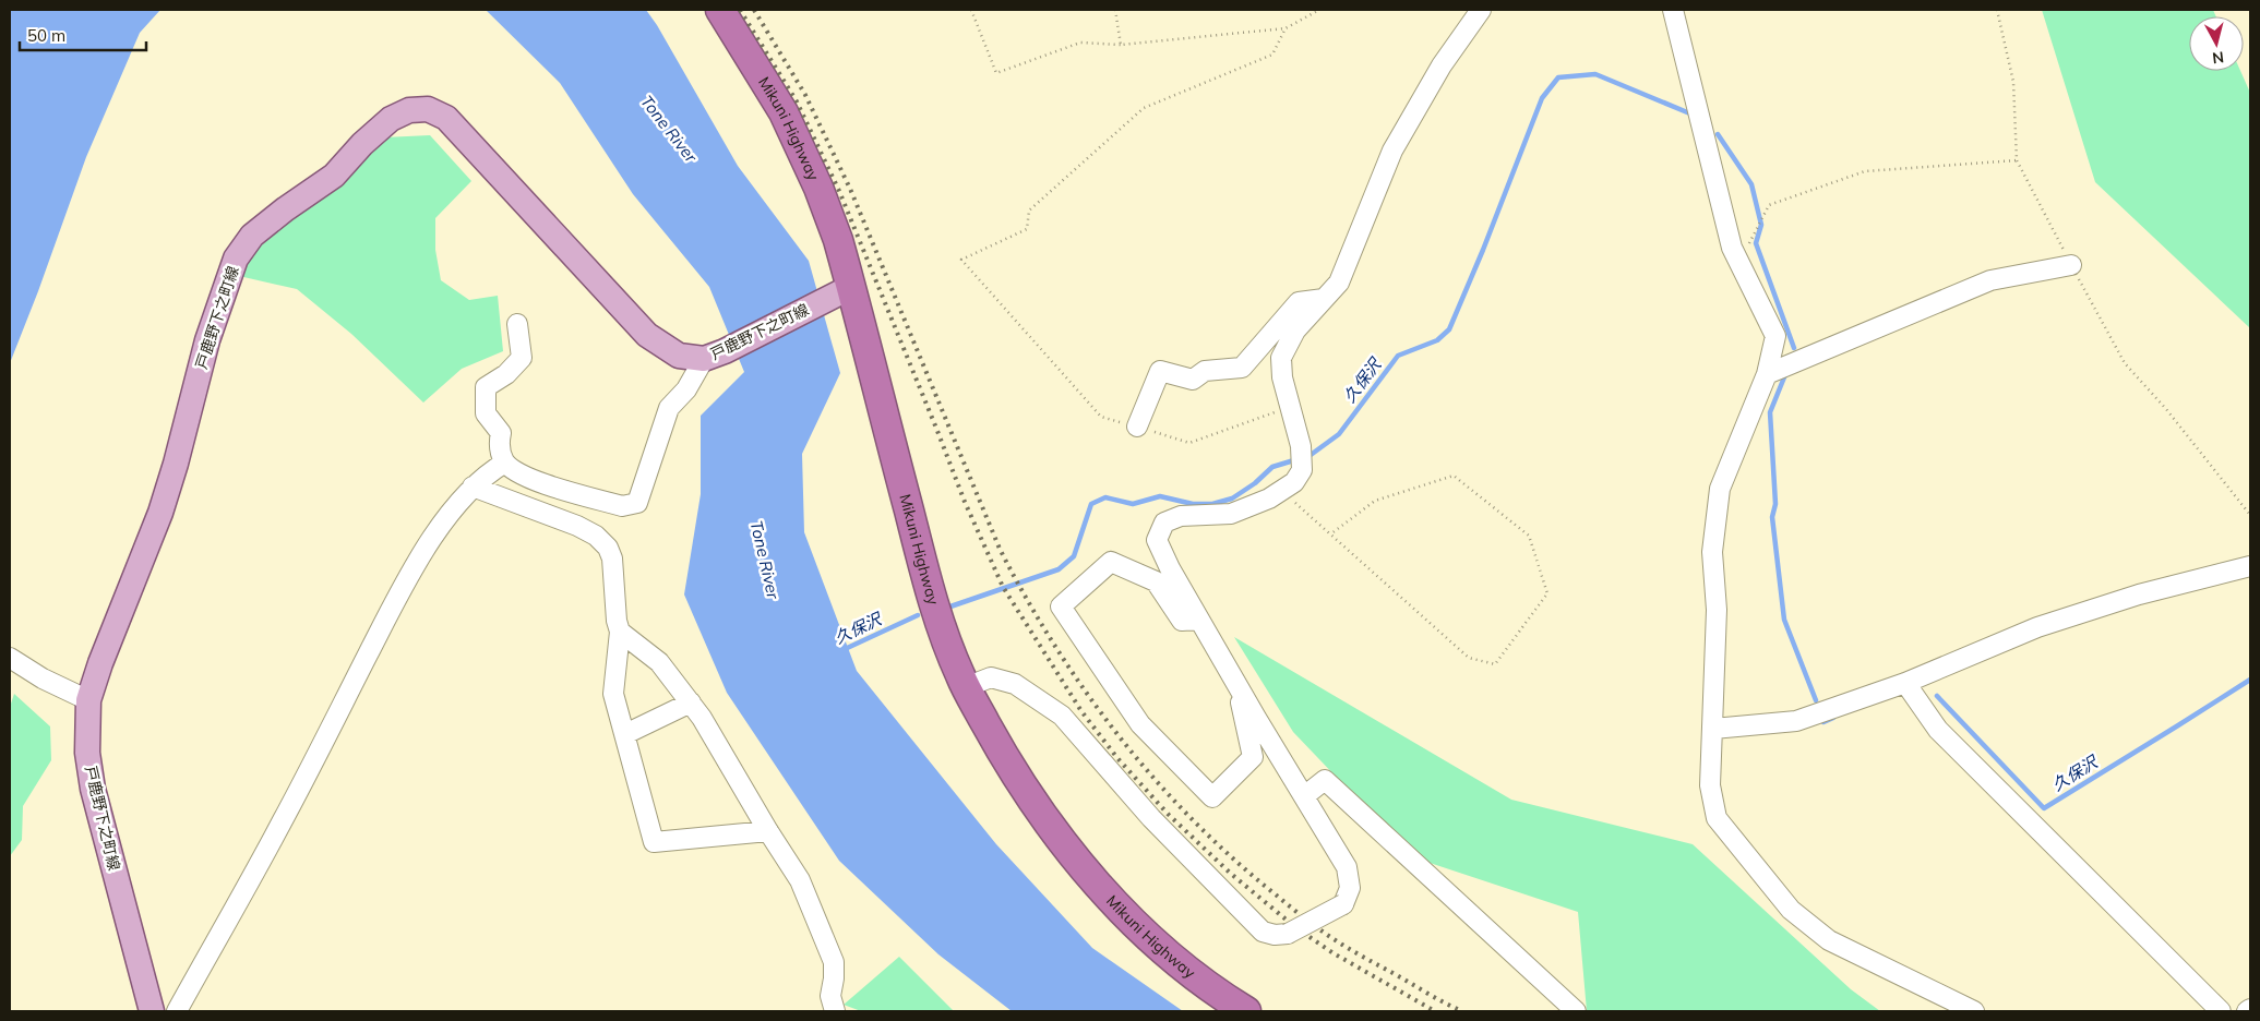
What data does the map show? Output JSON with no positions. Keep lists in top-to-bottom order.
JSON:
{
  "streets": {
    "highway": ["Mikuni Highway"],
    "main road": ["戸鹿野下之町線"]
  },
  "crossings": [
    ["Mikuni Highway", "戸鹿野下之町線"]
  ],
  "water": ["Tone River", "久保沢"],
  "scale_bar": "50 m",
  "north": "bottom"
}
